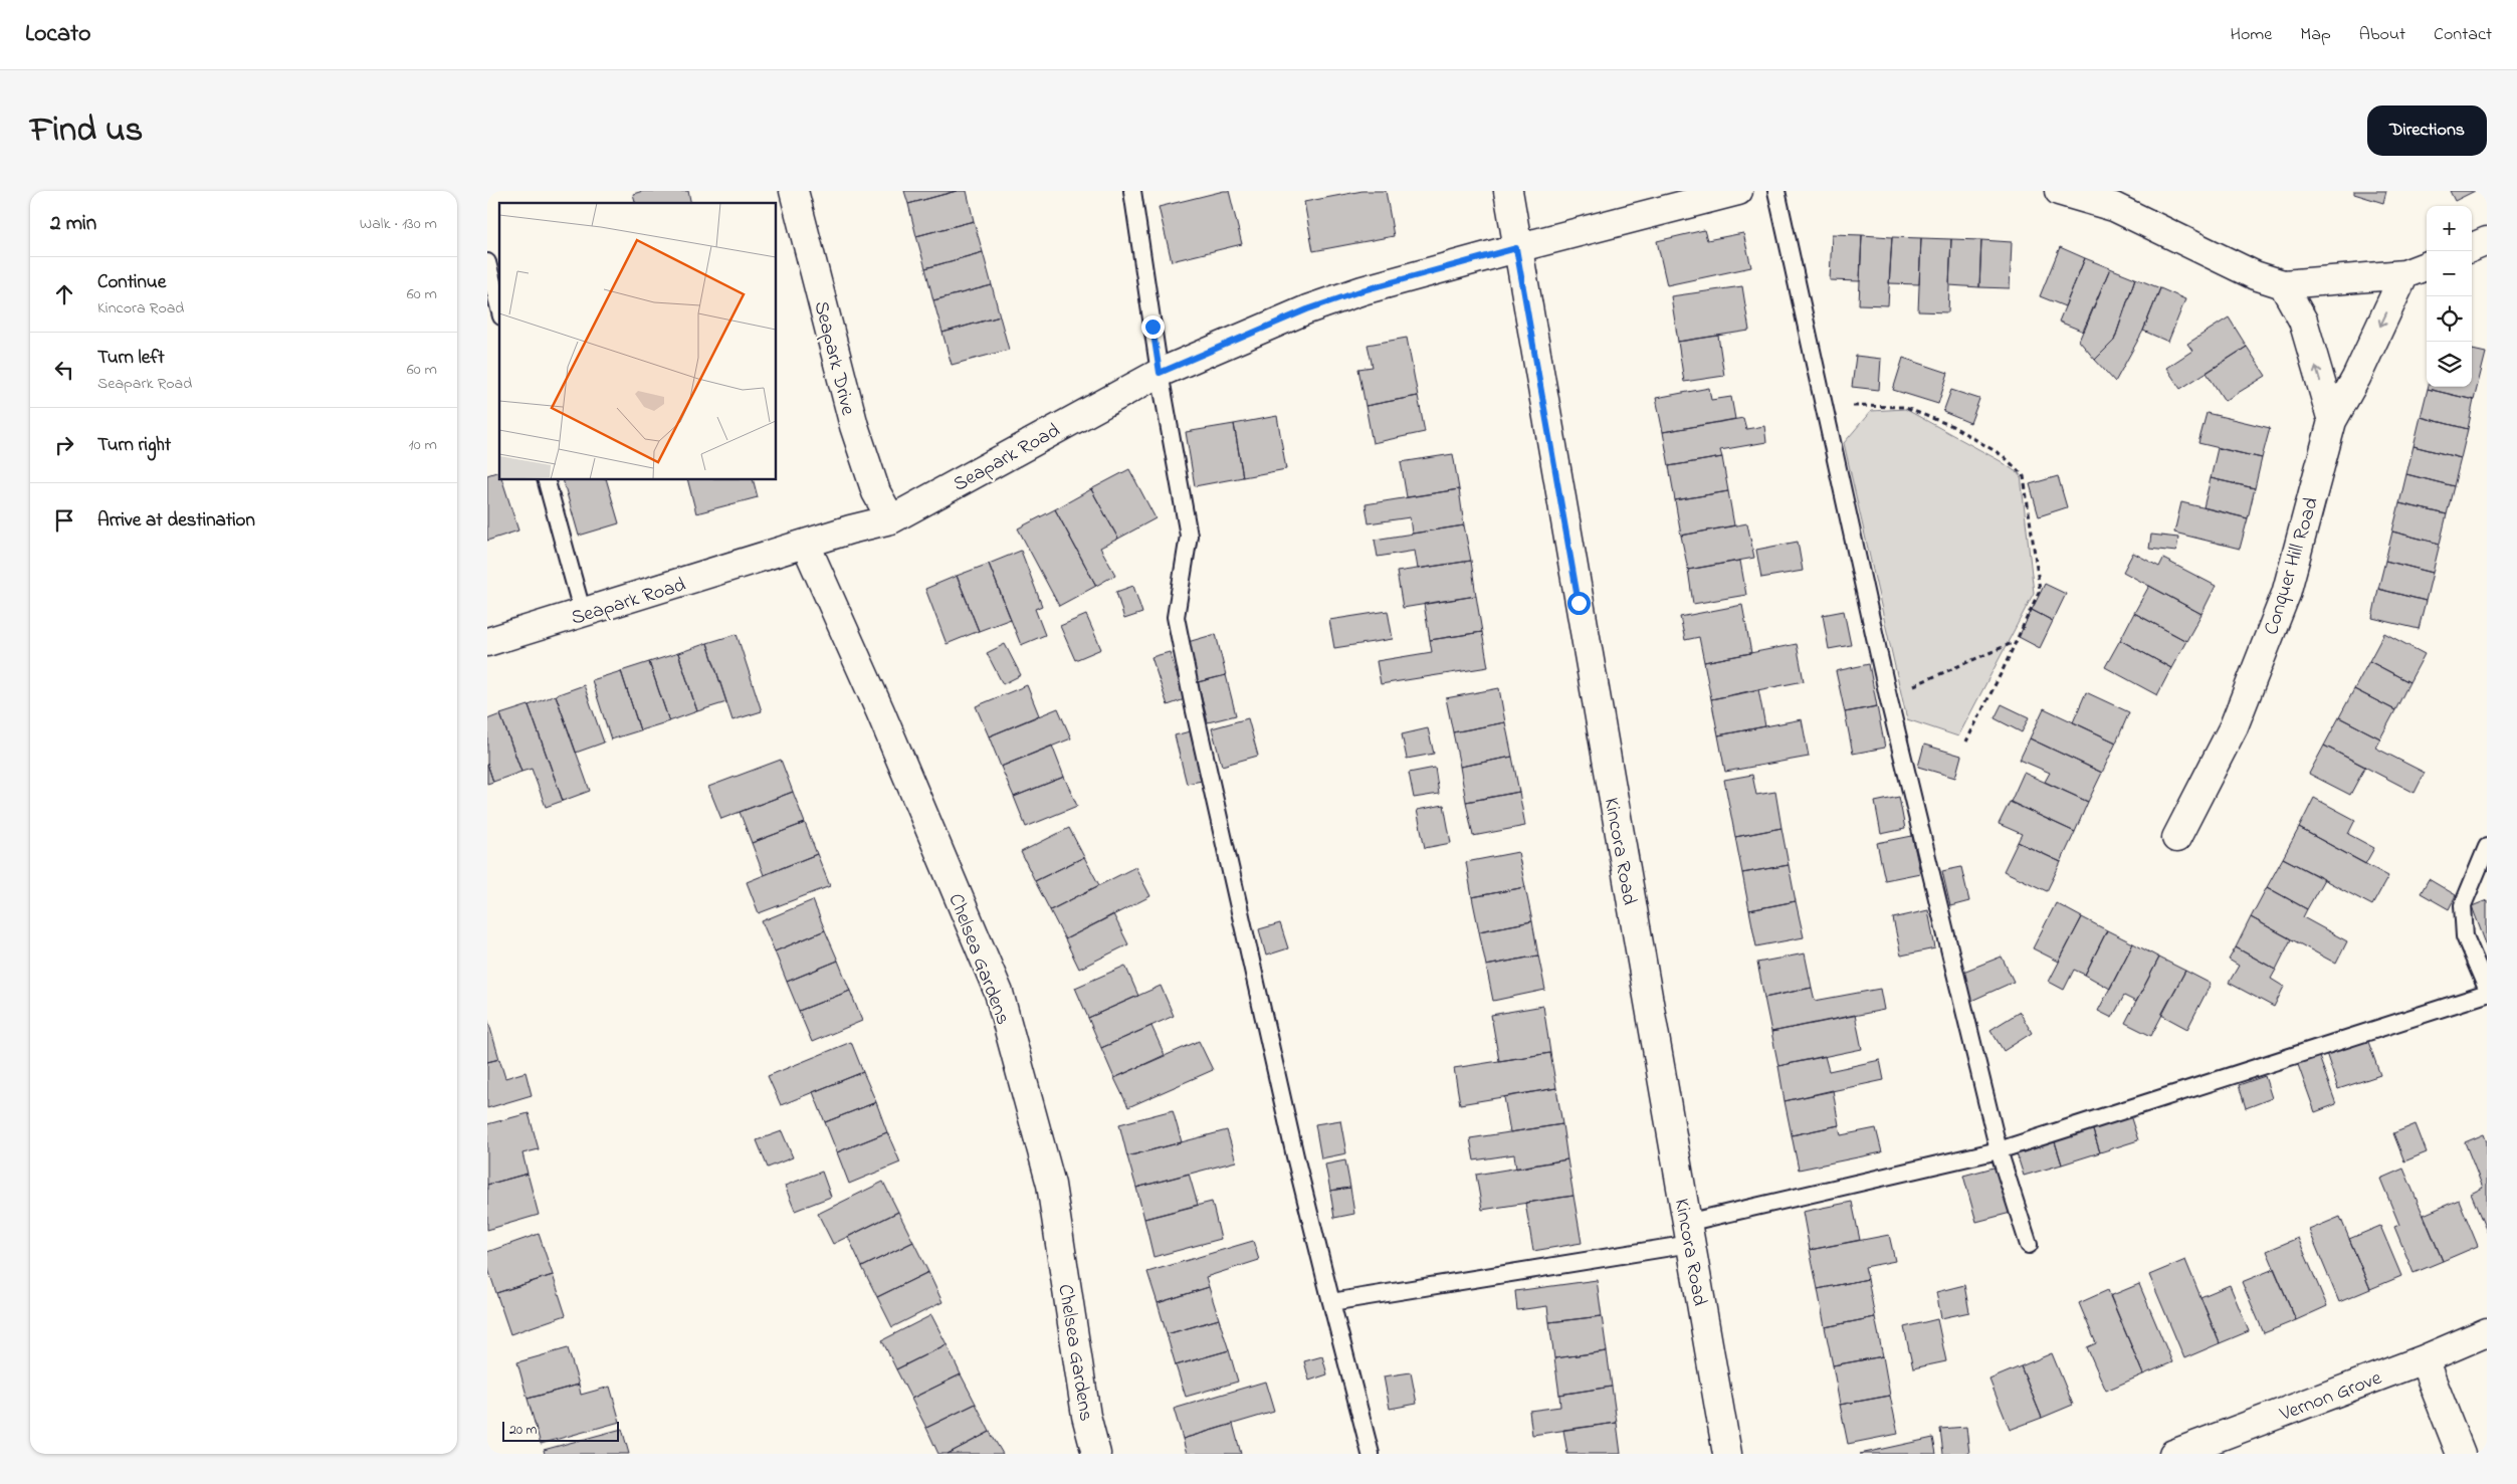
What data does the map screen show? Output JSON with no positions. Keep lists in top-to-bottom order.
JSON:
{
  "streets": {
    "street": [
      "Seapark Drive",
      "Seapark Road",
      "Conquer Hill Road",
      "Kincora Road",
      "Chelsea Gardens",
      "Vernon Grove"
    ]
  },
  "crossings": [
    ["Seapark Drive", "Seapark Road"],
    ["Seapark Road", "Kincora Road"],
    ["Seapark Road", "Chelsea Gardens"]
  ],
  "scale_bar": "20 m",
  "page": {
    "header": "Locato",
    "nav": [
      "Home",
      "Map",
      "About",
      "Contact"
    ],
    "title": "Find us",
    "buttons": "Directions",
    "heading": ["2 min", "Walk · 130 m"],
    "map_buttons": ["+", "−"],
    "list": [
      ["Continue", "Kincora Road", "60 m"],
      ["Turn left", "Seapark Road", "60 m"],
      ["Turn right", "10 m"],
      "Arrive at destination"
    ],
    "scale": "20 m"
  }
}
